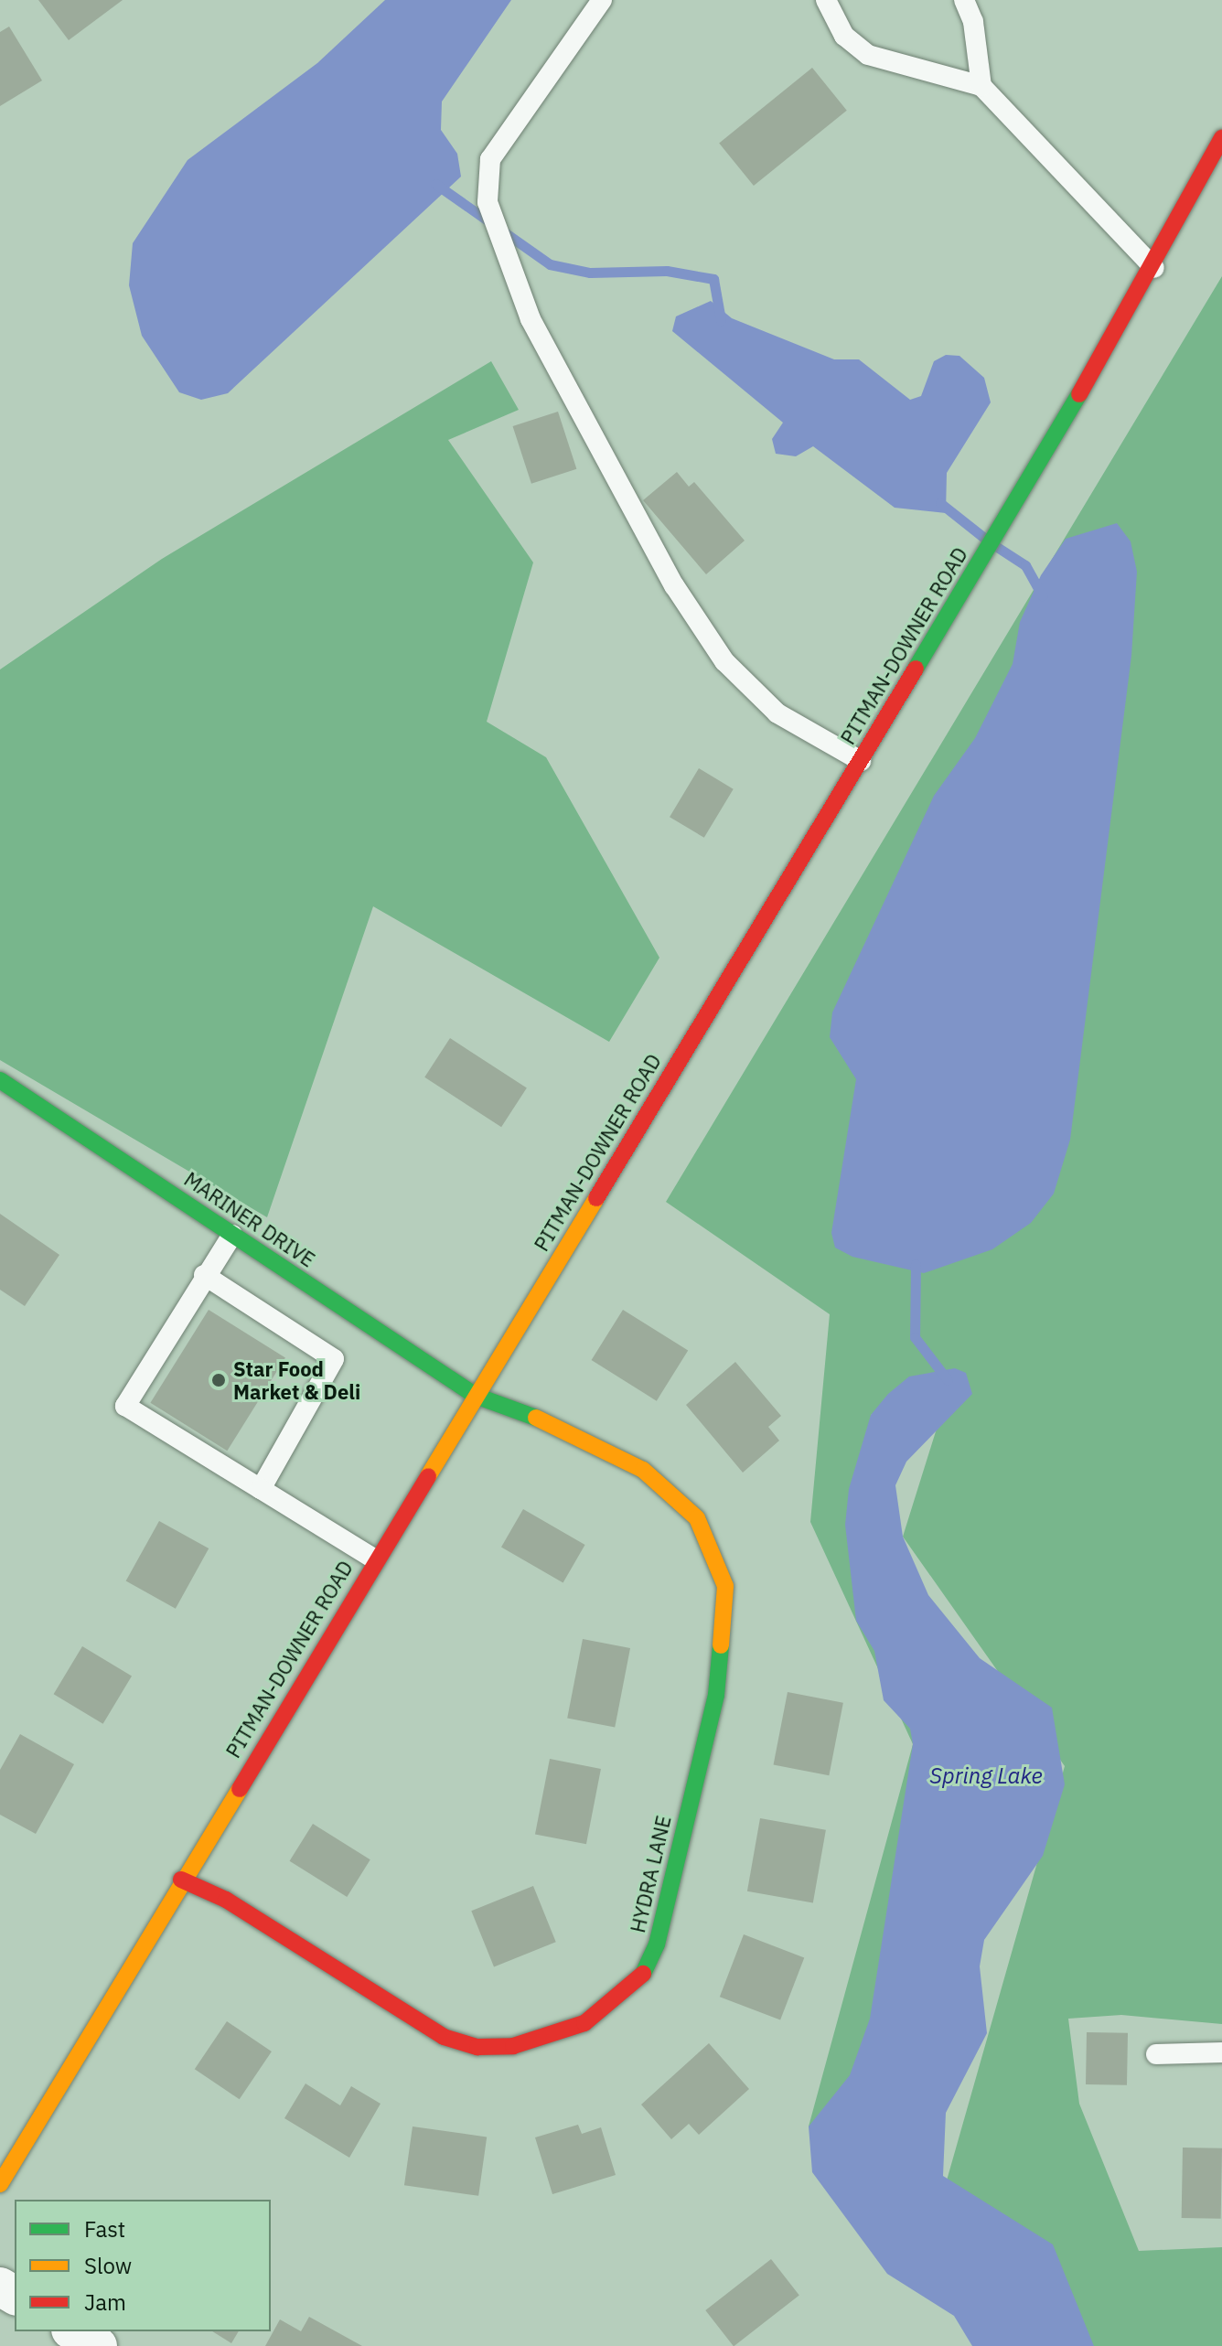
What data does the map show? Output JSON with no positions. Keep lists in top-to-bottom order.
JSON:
{
  "streets": {
    "street": ["PITMAN-DOWNER ROAD", "MARINER DRIVE", "HYDRA LANE"]
  },
  "crossings": [
    ["PITMAN-DOWNER ROAD", "MARINER DRIVE"],
    ["PITMAN-DOWNER ROAD", "HYDRA LANE"],
    ["MARINER DRIVE", "HYDRA LANE"]
  ],
  "water": ["Spring Lake"],
  "places": ["Star Food Market & Deli"],
  "legend": ["Fast", "Slow", "Jam"]
}
